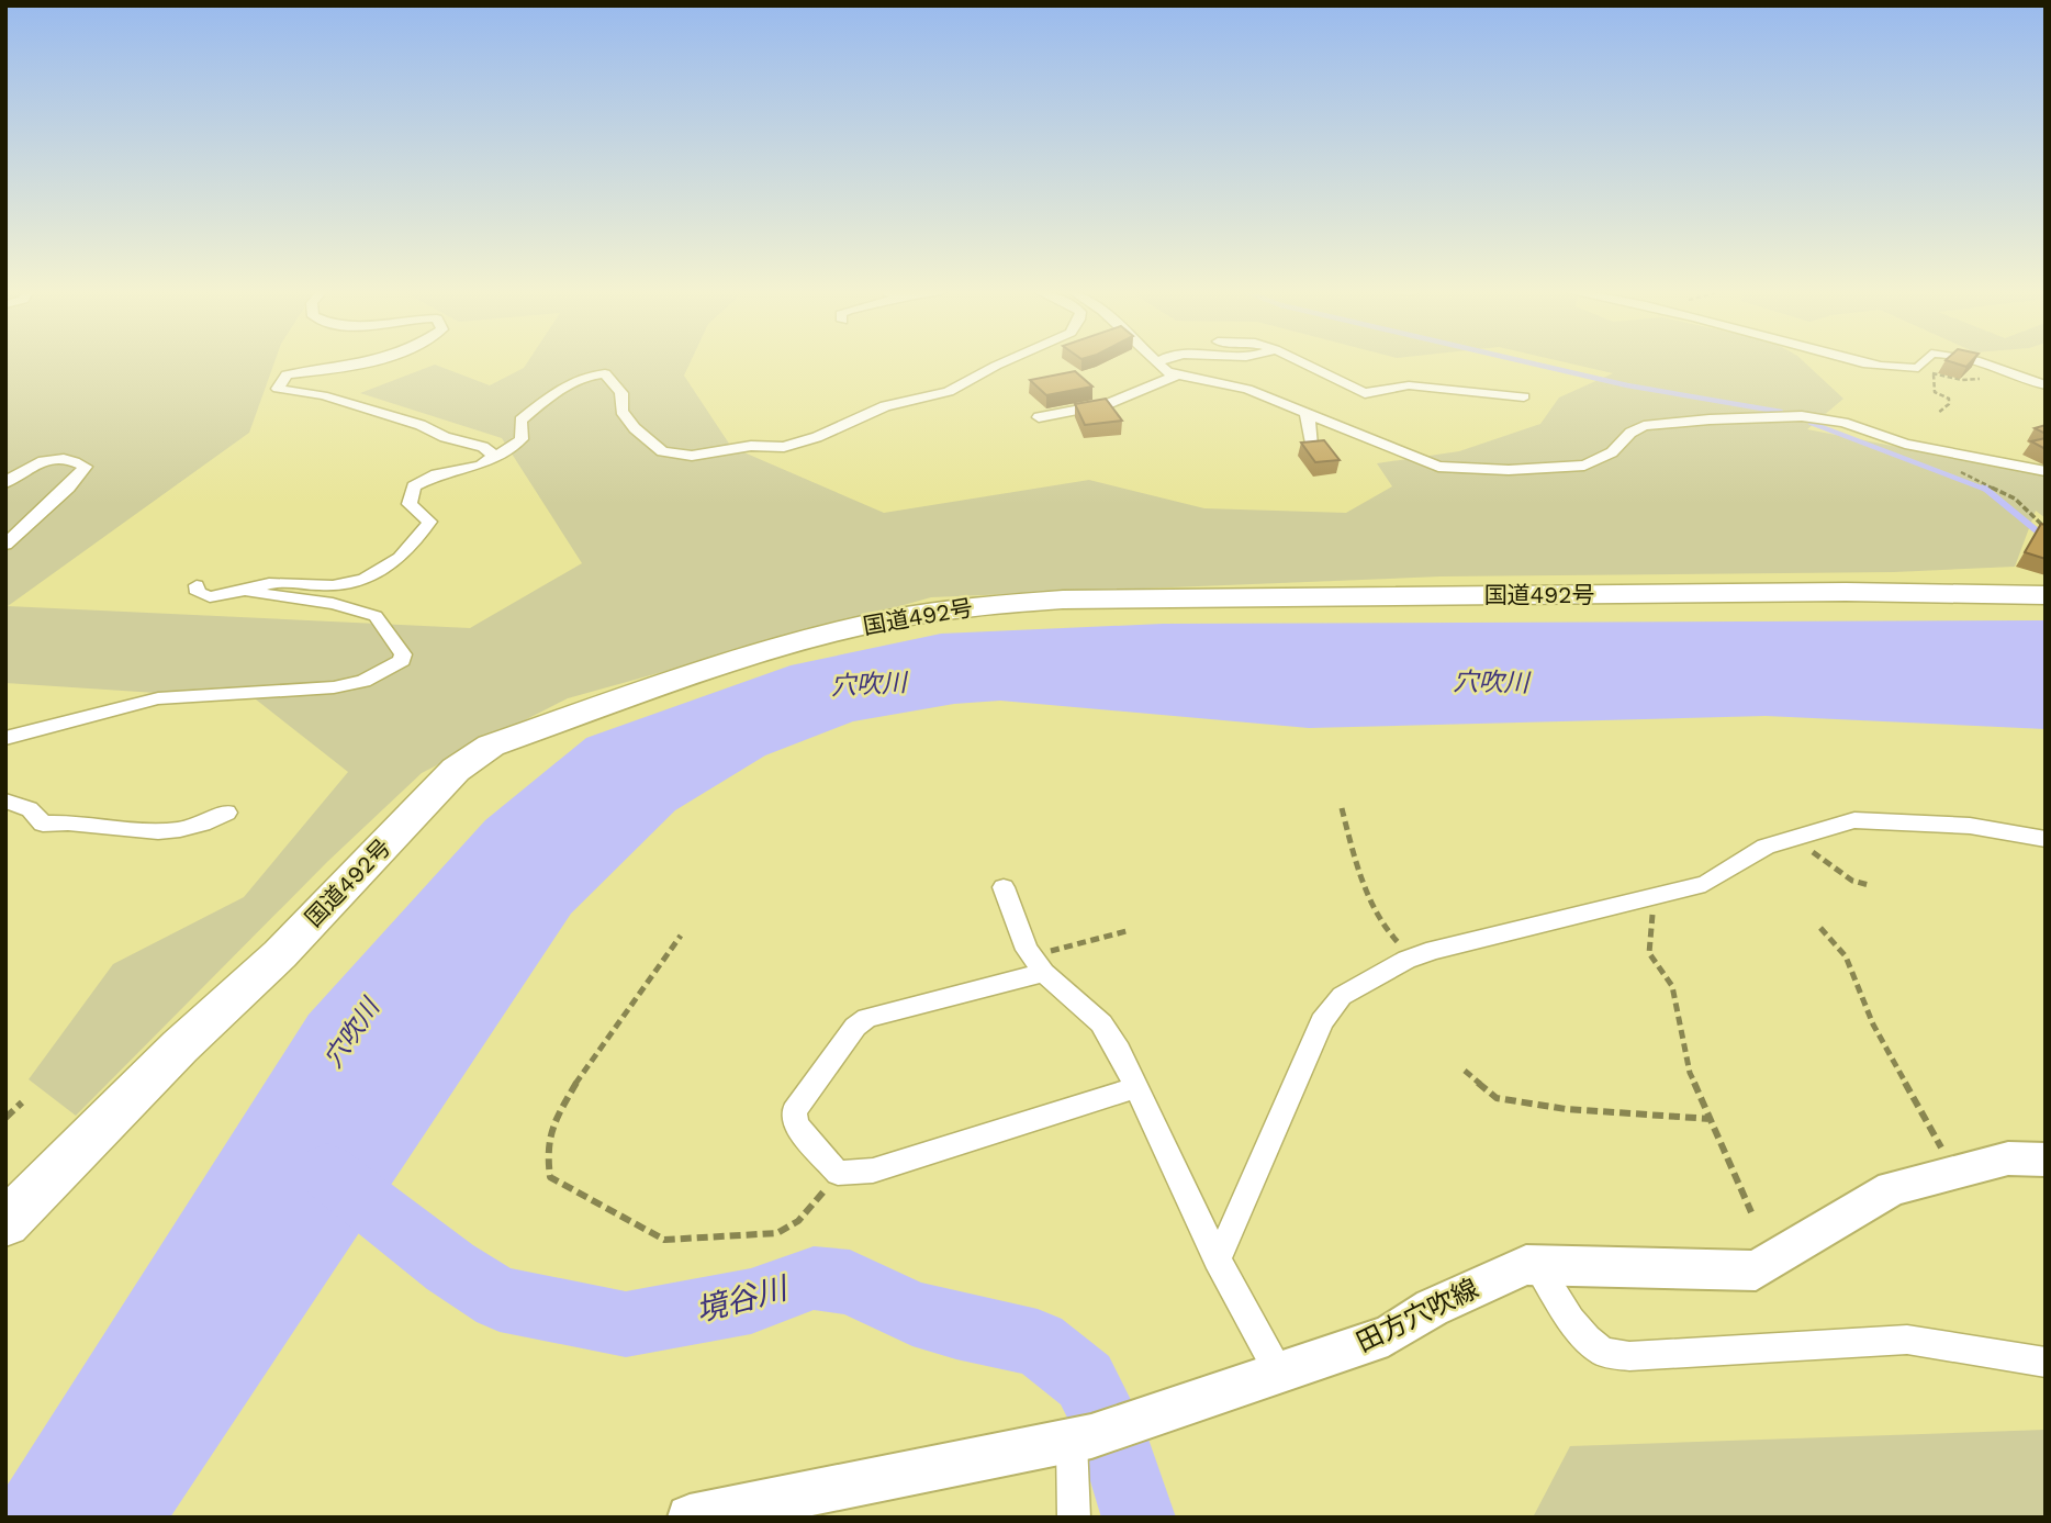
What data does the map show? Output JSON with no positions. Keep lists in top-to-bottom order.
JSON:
{
  "streets": {
    "highway": ["国道492号"],
    "main road": ["田方穴吹線"]
  },
  "water": ["穴吹川", "境谷川"]
}
